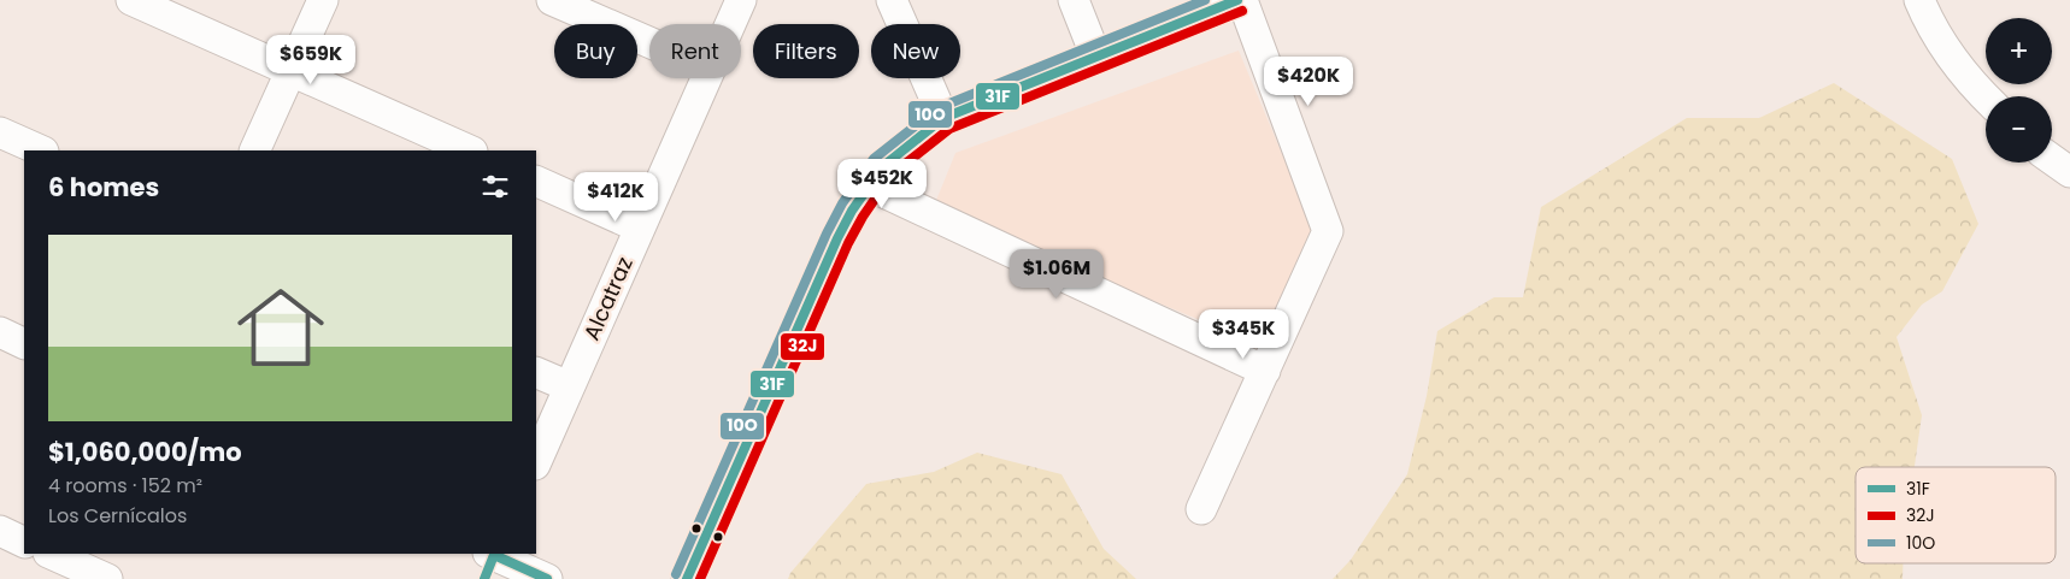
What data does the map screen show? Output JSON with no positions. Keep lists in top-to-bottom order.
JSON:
{
  "streets": {
    "street": ["Alcatraz"]
  },
  "lines": ["transit line 31F", "transit line 10O", "transit line 32J"],
  "legend": ["31F", "32J", "10O"],
  "page": {
    "map_buttons": ["+", "−"],
    "chip": [
      "Buy",
      "Rent",
      "Filters",
      "New"
    ],
    "price": [
      "$659K",
      "$420K",
      "$452K",
      "$412K",
      "$1.06M",
      "$345K"
    ],
    "heading": "6 homes",
    "list": [
      {
        "name": "$1,060,000/mo",
        "note": "4 rooms · 152 m² · Los Cernícalos"
      }
    ]
  }
}
